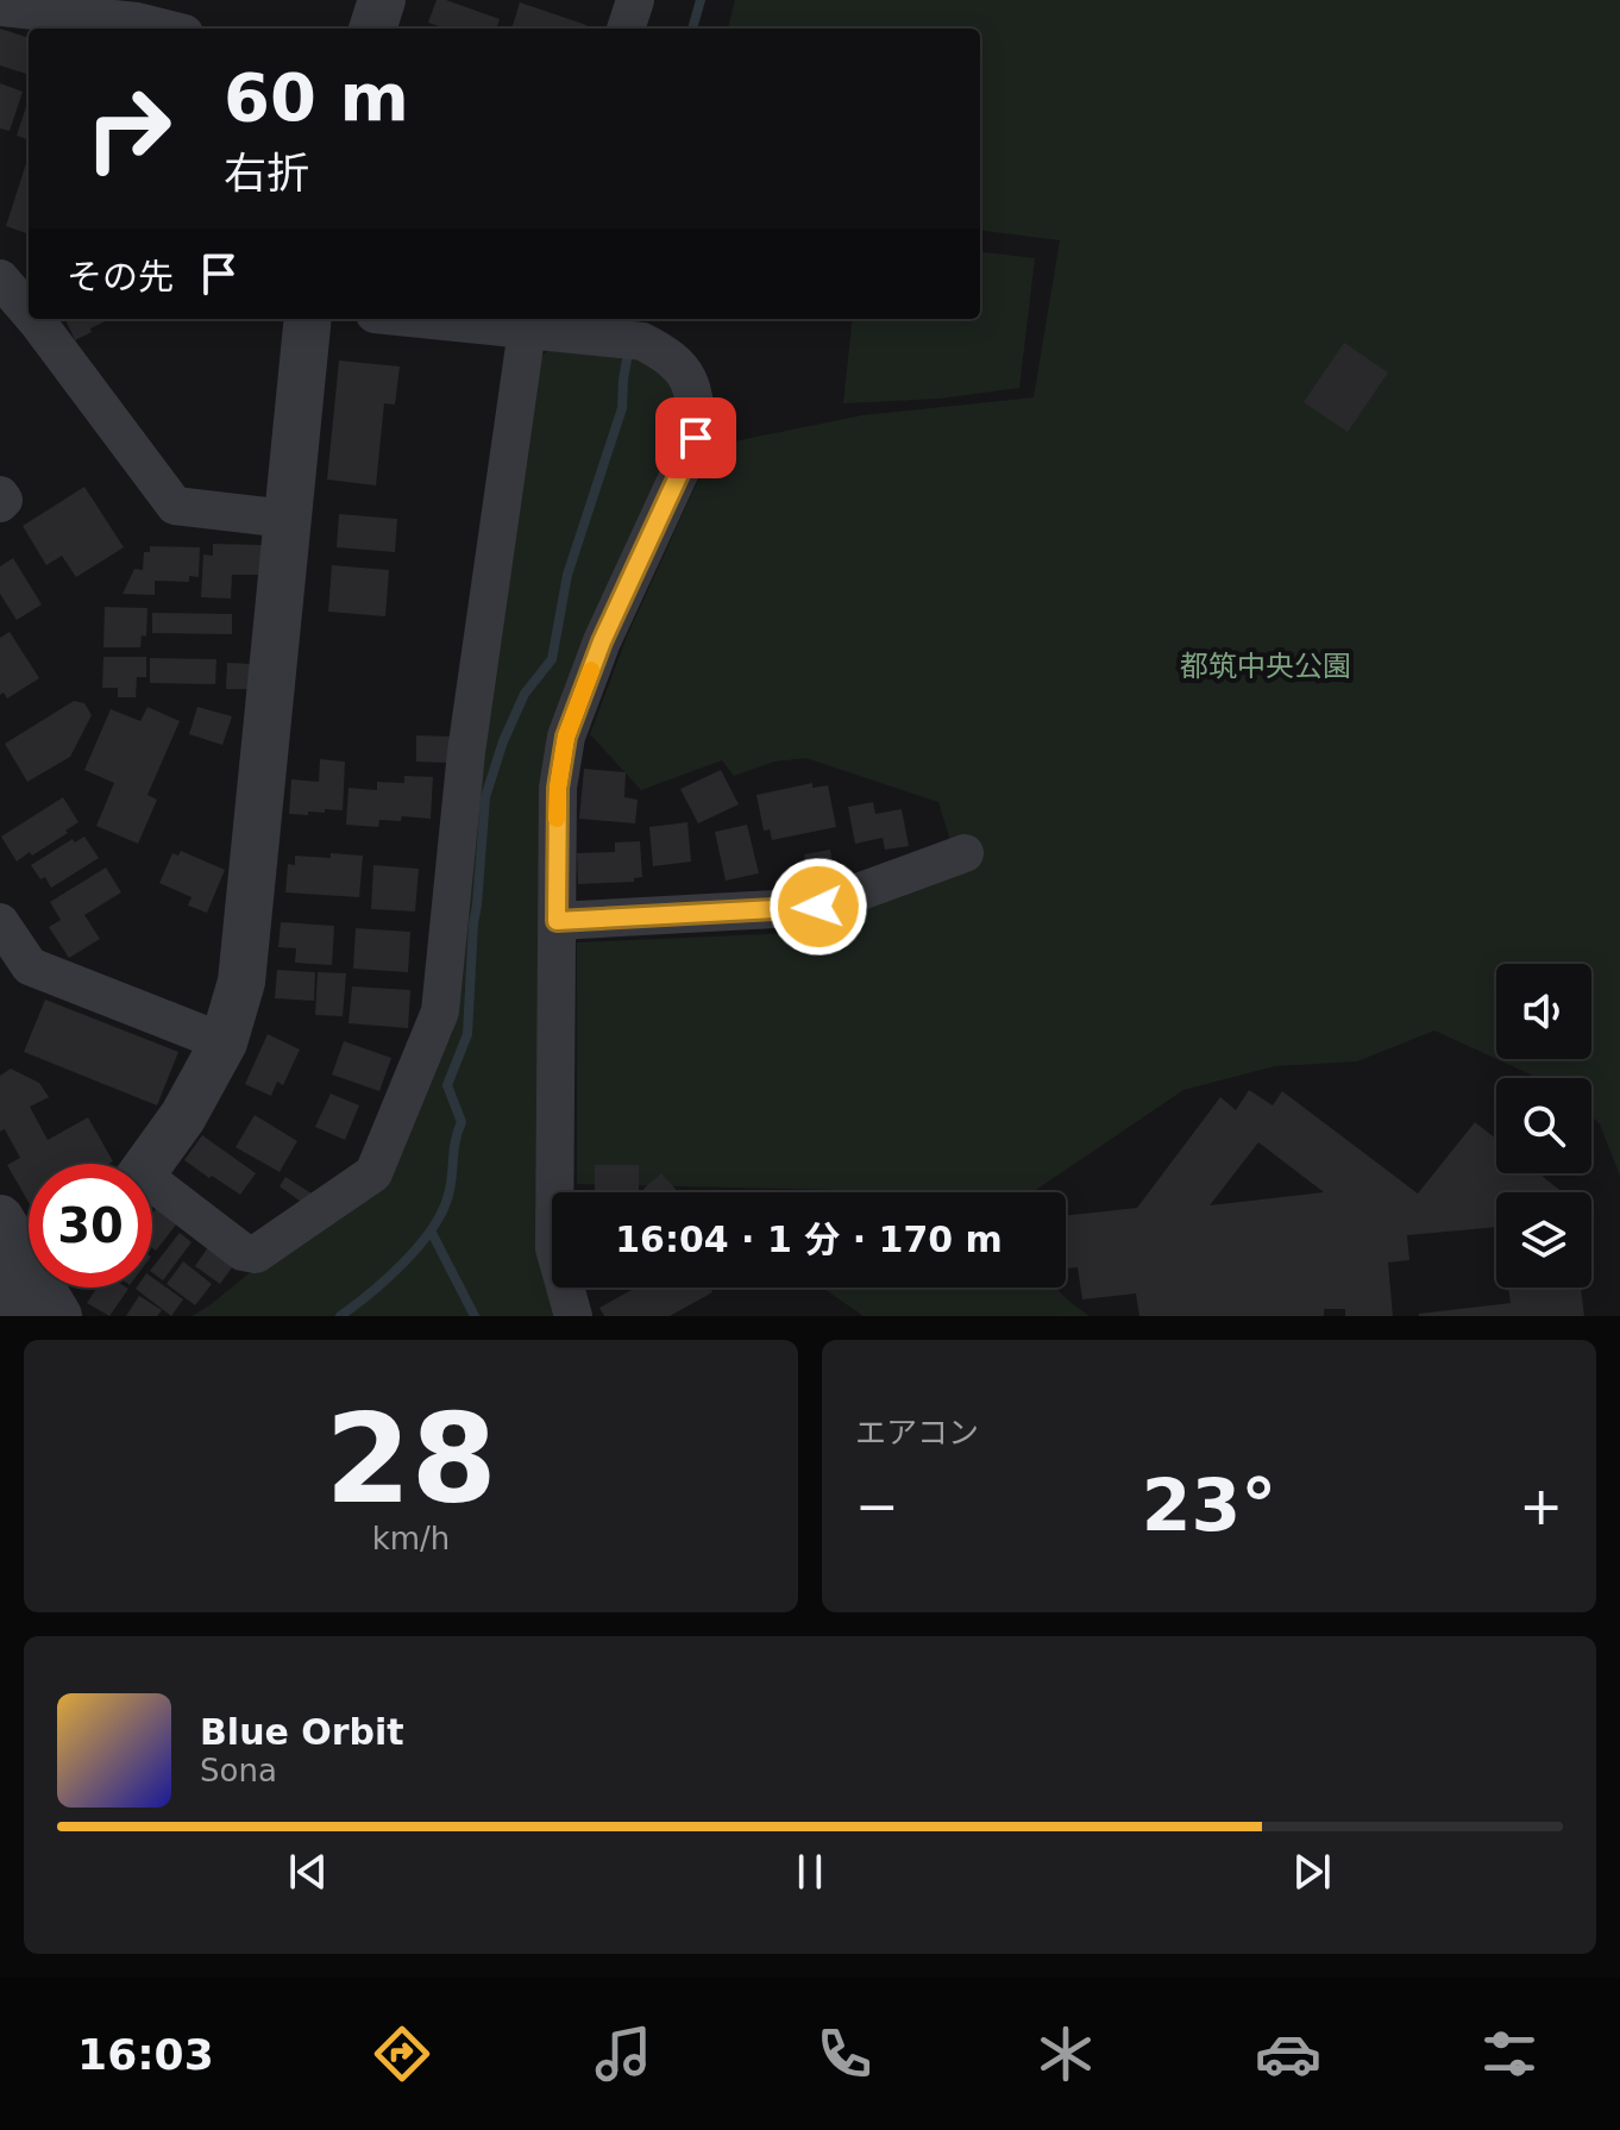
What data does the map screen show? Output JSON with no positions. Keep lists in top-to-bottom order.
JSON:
{
  "parks": ["都筑中央公園"],
  "page": {
    "turn": ["60 m", "右折"],
    "then": "その先",
    "limit": "30",
    "trip": "16:04 · 1 分 · 170 m",
    "tile": [
      ["28", "km/h"],
      "エアコン"
    ],
    "heat": ["−", "23°", "+"],
    "song": ["Blue Orbit", "Sona"],
    "tabs": "16:03"
  }
}
